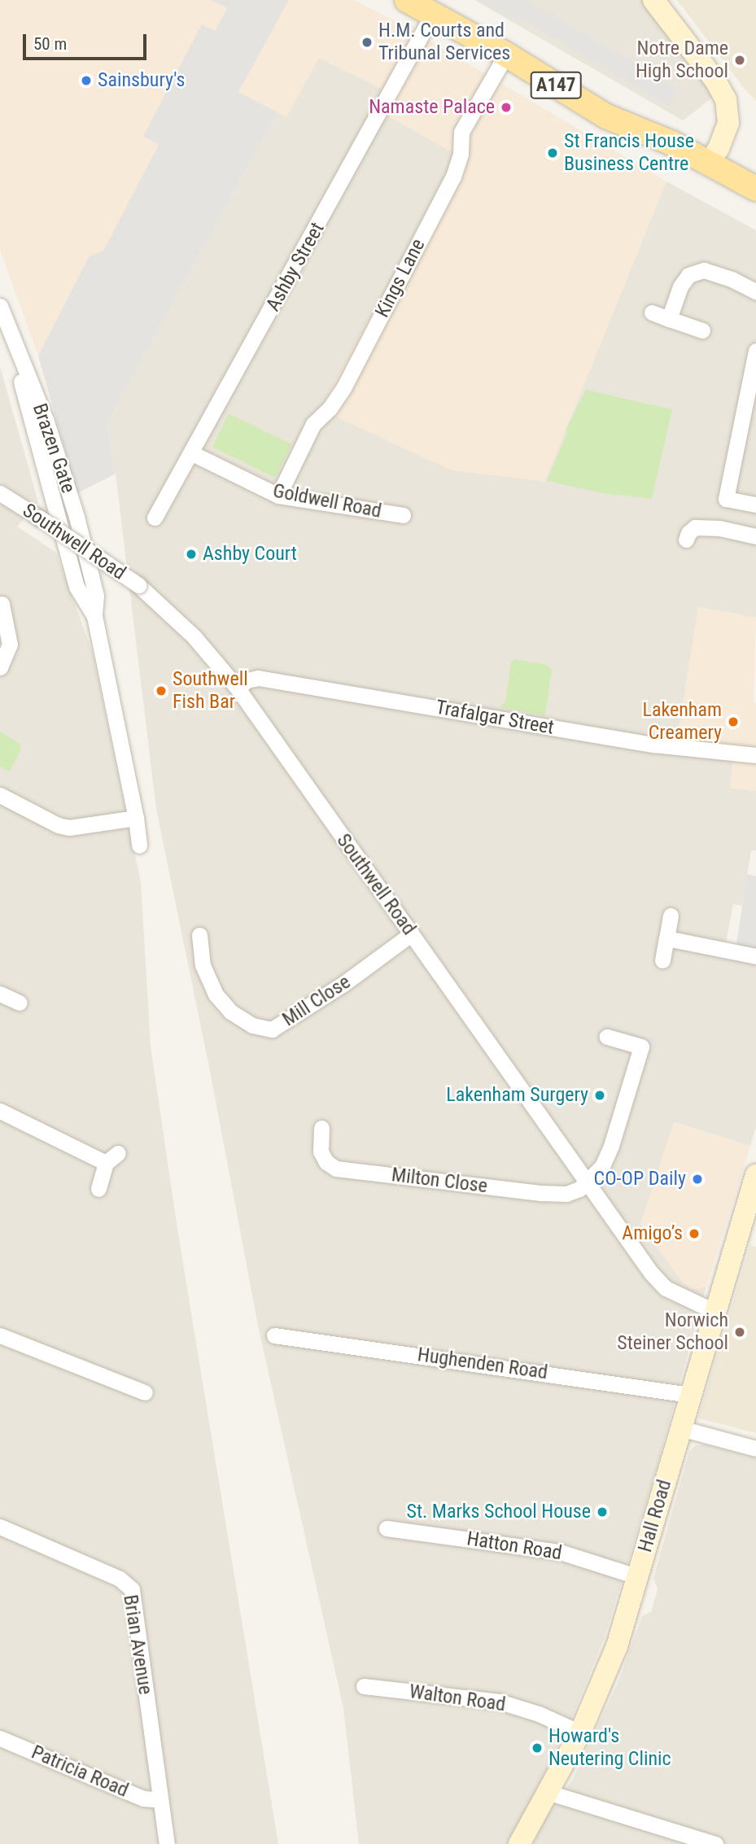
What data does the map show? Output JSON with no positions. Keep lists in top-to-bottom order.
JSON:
{
  "streets": {
    "main road": ["A147"],
    "street": [
      "Ashby Street",
      "Kings Lane",
      "Brazen Gate",
      "Goldwell Road",
      "Southwell Road",
      "Trafalgar Street",
      "Mill Close",
      "Milton Close",
      "Hughenden Road",
      "Hall Road",
      "Hatton Road",
      "Brian Avenue",
      "Walton Road",
      "Patricia Road"
    ]
  },
  "crossings": [
    ["A147", "Ashby Street"],
    ["A147", "Kings Lane"],
    ["Ashby Street", "Goldwell Road"],
    ["Kings Lane", "Goldwell Road"],
    ["Southwell Road", "Trafalgar Street"],
    ["Southwell Road", "Mill Close"],
    ["Southwell Road", "Milton Close"],
    ["Southwell Road", "Hall Road"],
    ["Hughenden Road", "Hall Road"],
    ["Hall Road", "Hatton Road"],
    ["Hall Road", "Walton Road"],
    ["Brian Avenue", "Patricia Road"]
  ],
  "places": [
    "H.M. Courts and Tribunal Services",
    "Notre Dame High School",
    "Sainsbury's",
    "Namaste Palace",
    "St Francis House Business Centre",
    "Ashby Court",
    "Southwell Fish Bar",
    "Lakenham Creamery",
    "Lakenham Surgery",
    "CO-OP Daily",
    "Amigo’s",
    "Norwich Steiner School",
    "St. Marks School House",
    "Howard's Neutering Clinic"
  ],
  "scale_bar": "50 m"
}
